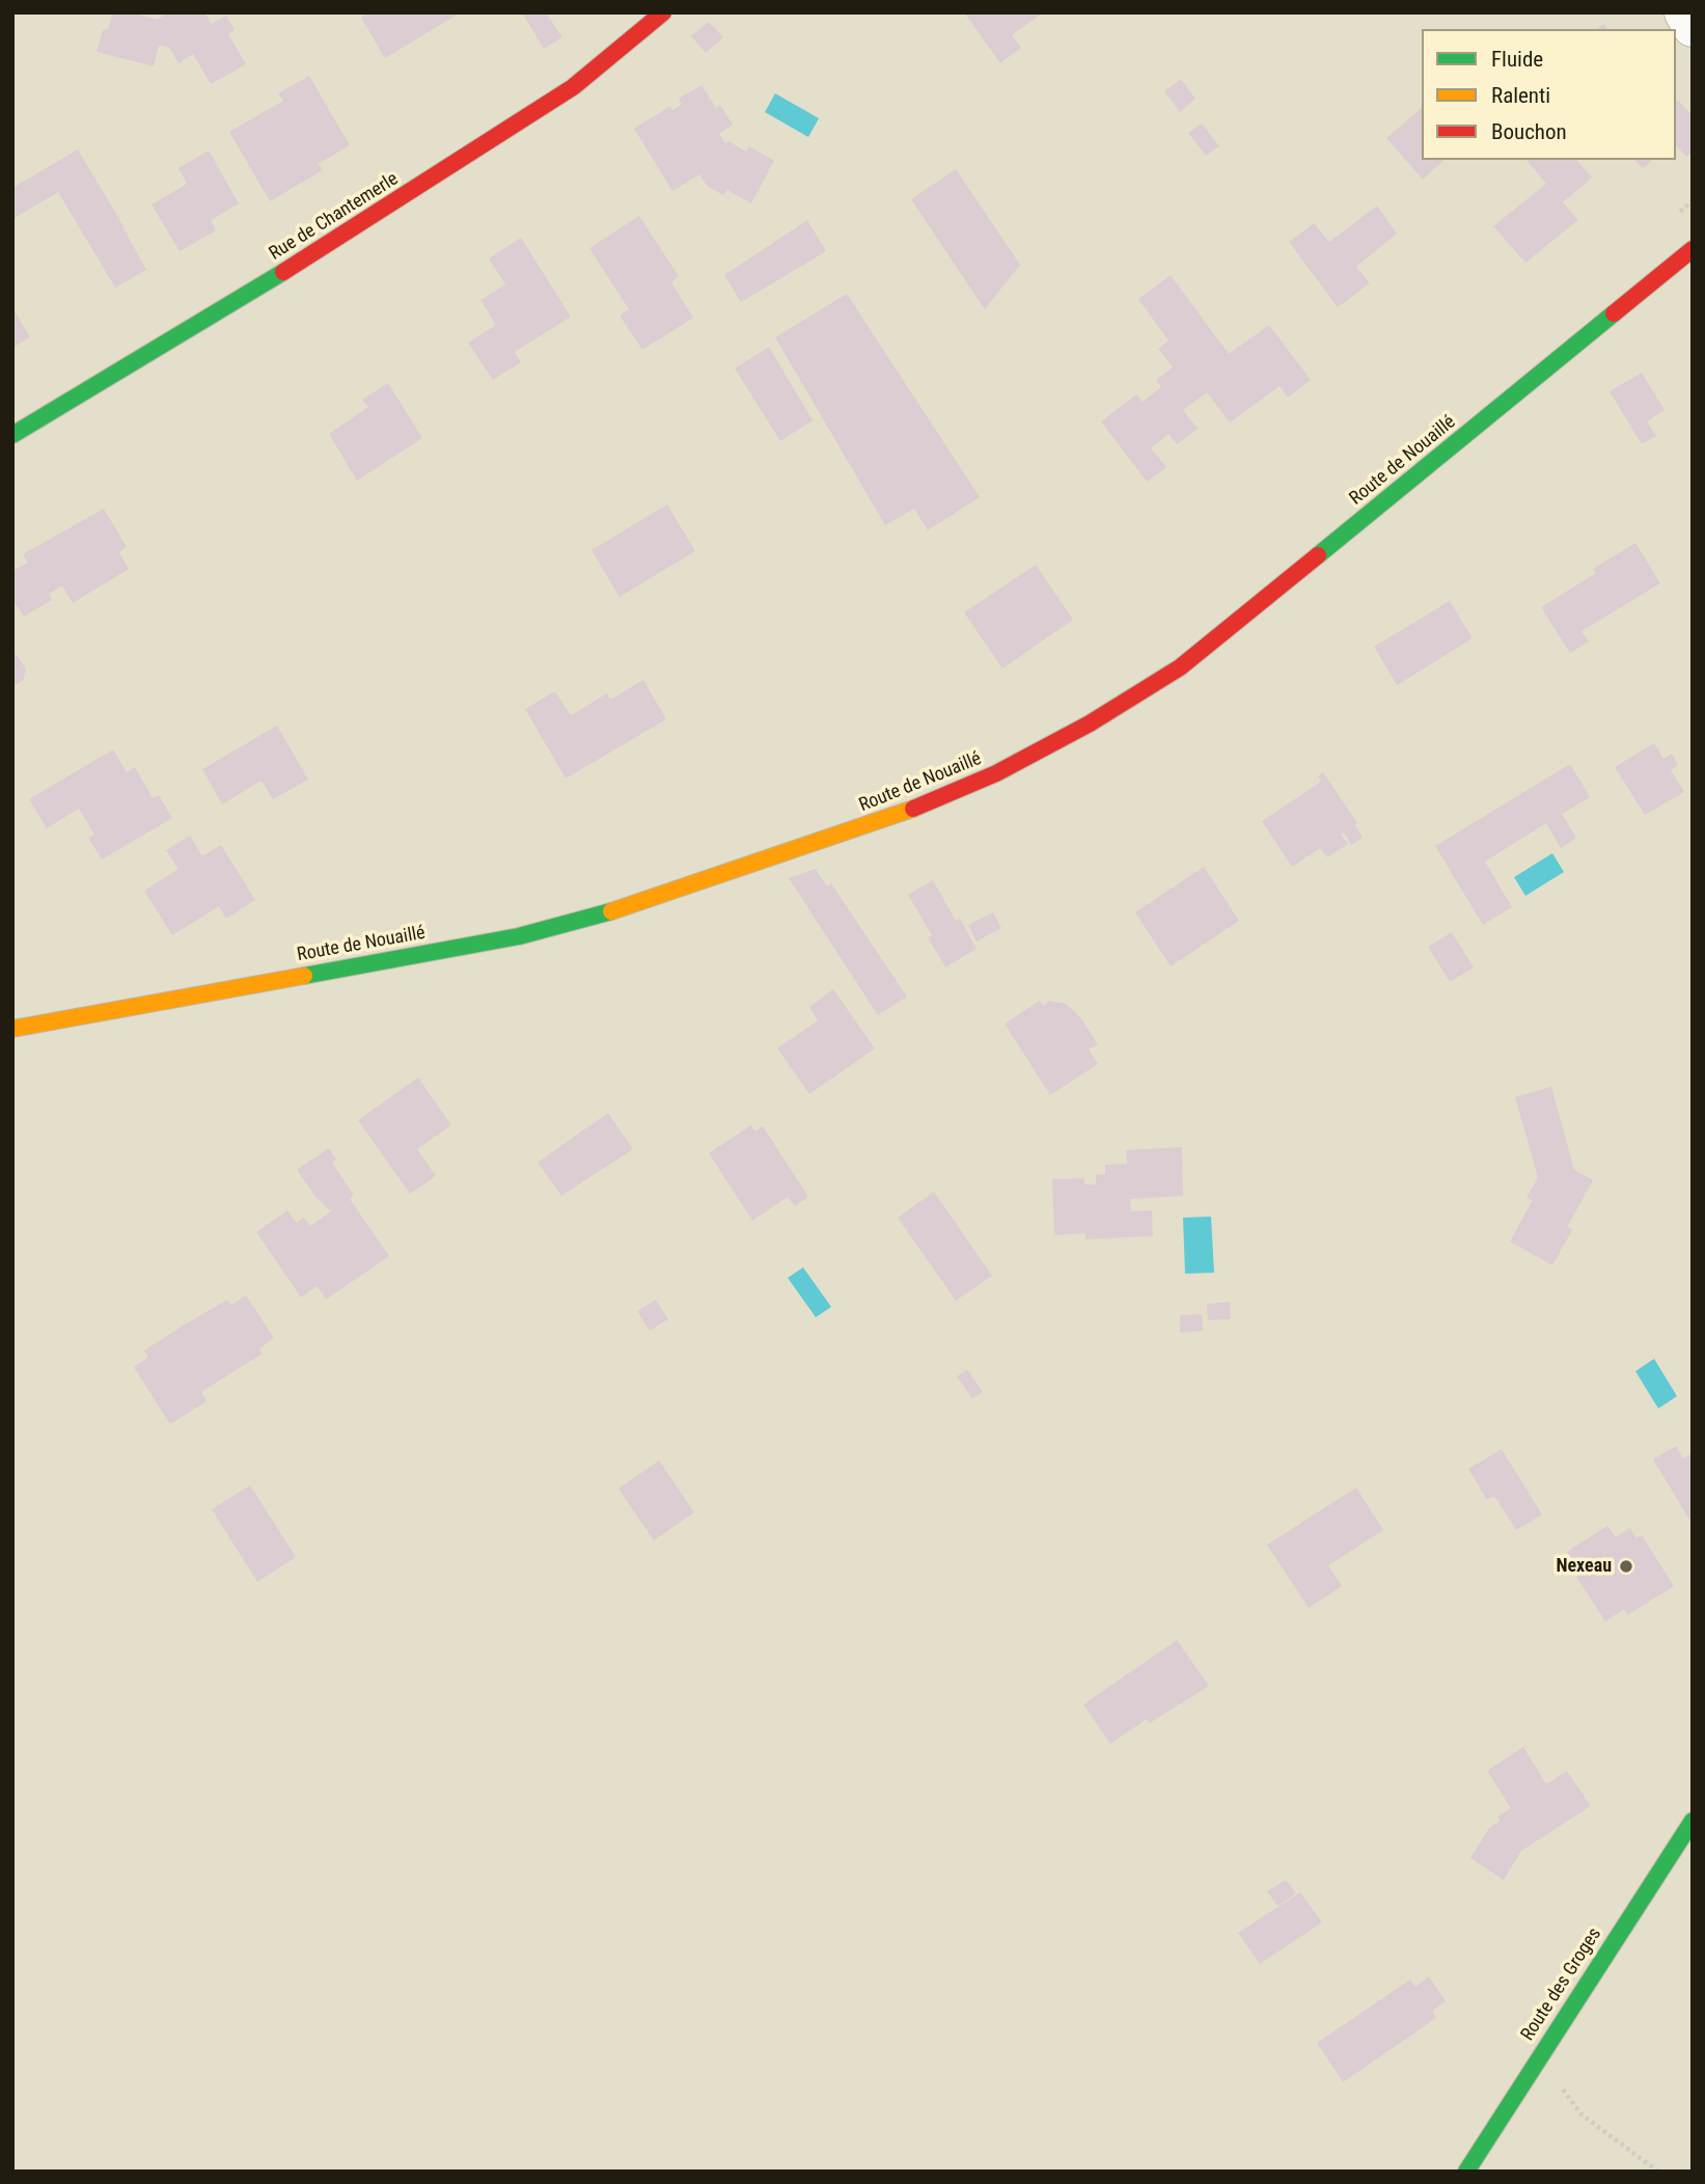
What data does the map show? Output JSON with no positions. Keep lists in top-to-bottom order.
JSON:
{
  "streets": {
    "street": ["Rue de Chantemerle", "Route de Nouaillé", "Route des Groges"]
  },
  "places": ["Nexeau"],
  "legend": ["Fluide", "Ralenti", "Bouchon"]
}
